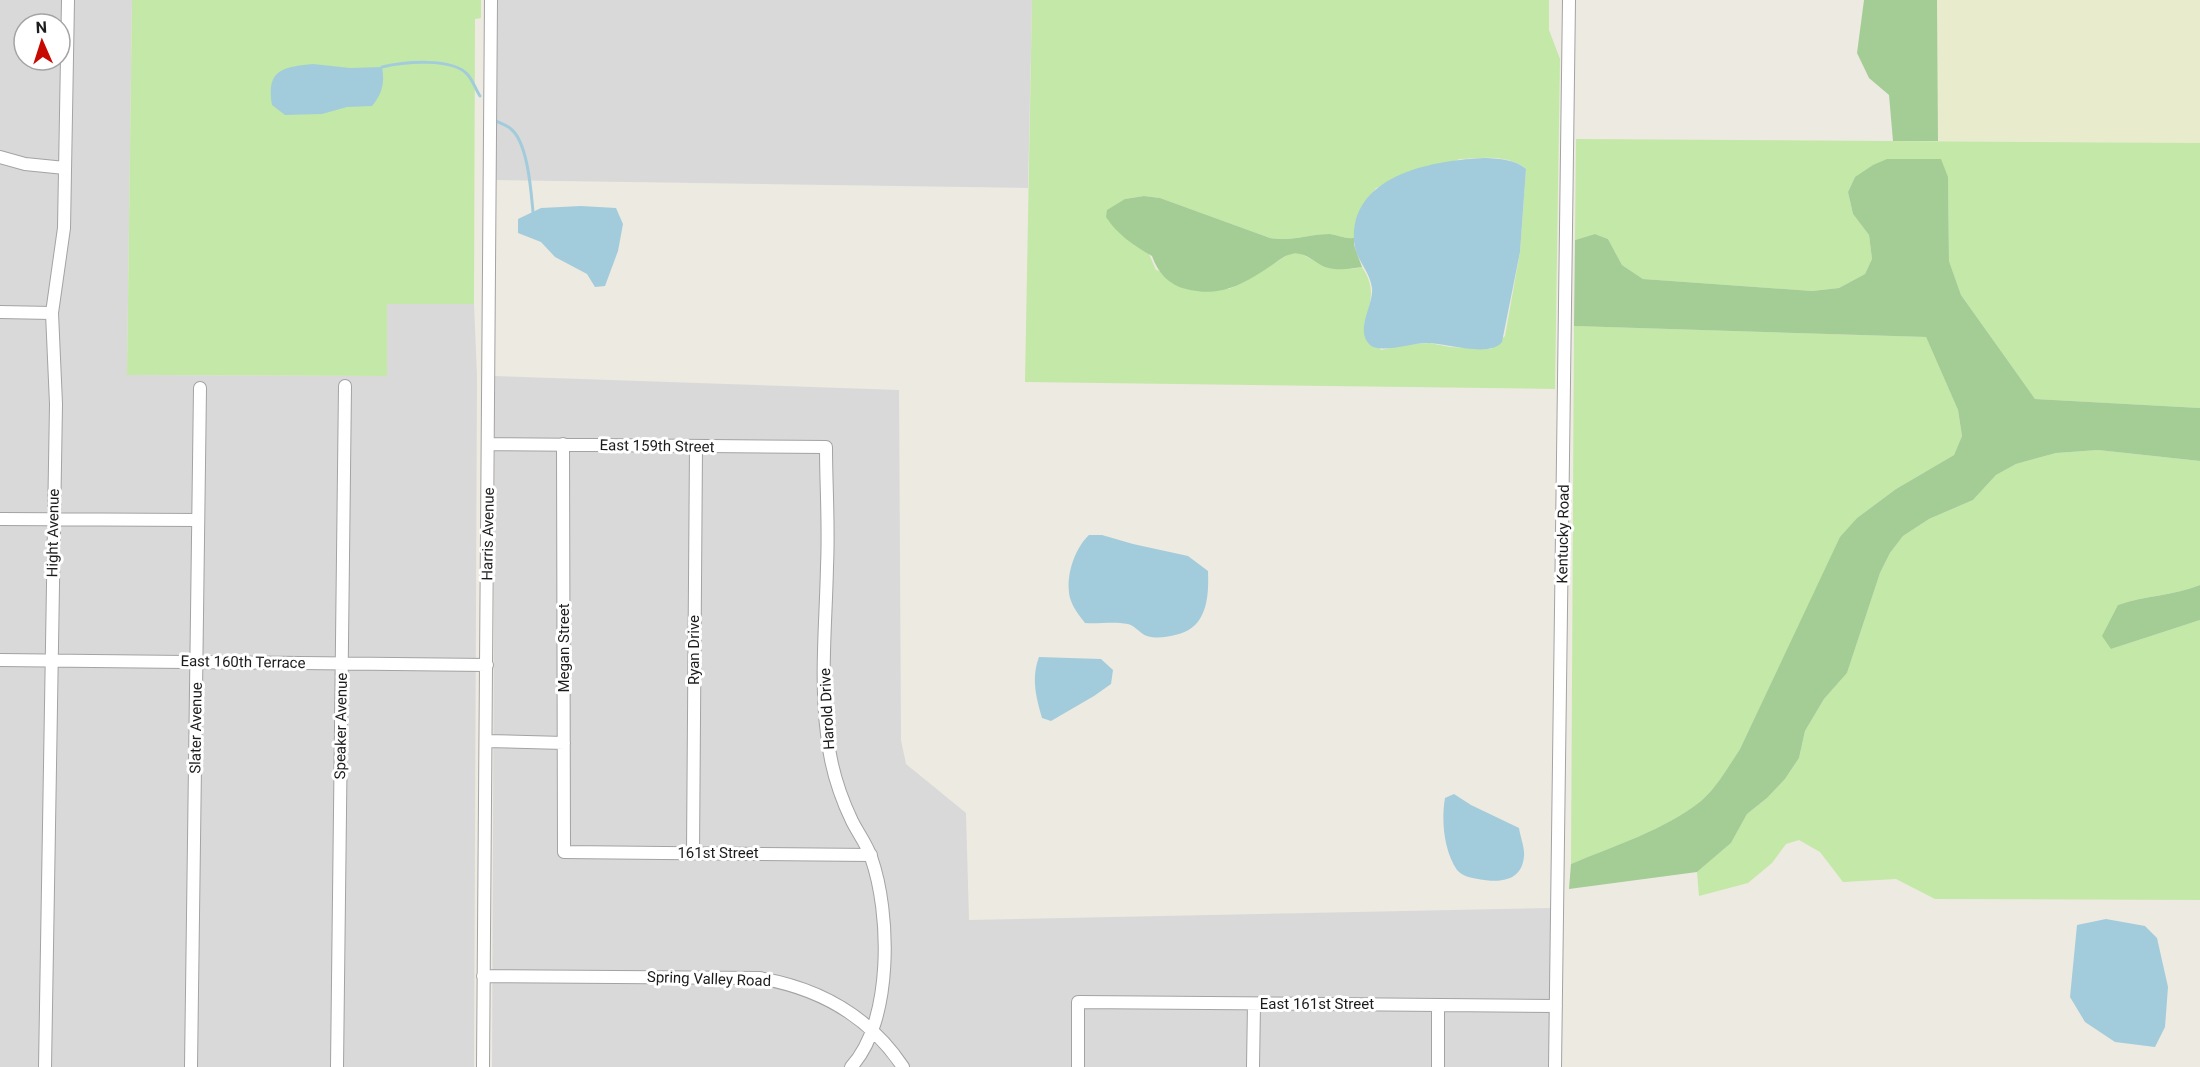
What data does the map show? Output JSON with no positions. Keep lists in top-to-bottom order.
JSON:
{
  "streets": {
    "street": [
      "East 159th Street",
      "Hight Avenue",
      "Harris Avenue",
      "Kentucky Road",
      "Megan Street",
      "Ryan Drive",
      "East 160th Terrace",
      "Harold Drive",
      "Speaker Avenue",
      "Slater Avenue",
      "161st Street",
      "Spring Valley Road",
      "East 161st Street"
    ]
  },
  "crossings": [
    ["East 159th Street", "Harris Avenue"],
    ["East 159th Street", "Megan Street"],
    ["East 159th Street", "Ryan Drive"],
    ["East 159th Street", "Harold Drive"],
    ["Hight Avenue", "East 160th Terrace"],
    ["Harris Avenue", "East 160th Terrace"],
    ["Harris Avenue", "Spring Valley Road"],
    ["Kentucky Road", "East 161st Street"],
    ["Megan Street", "161st Street"],
    ["Ryan Drive", "161st Street"],
    ["East 160th Terrace", "Speaker Avenue"],
    ["East 160th Terrace", "Slater Avenue"],
    ["Harold Drive", "161st Street"],
    ["Harold Drive", "Spring Valley Road"]
  ],
  "north": "top"
}
